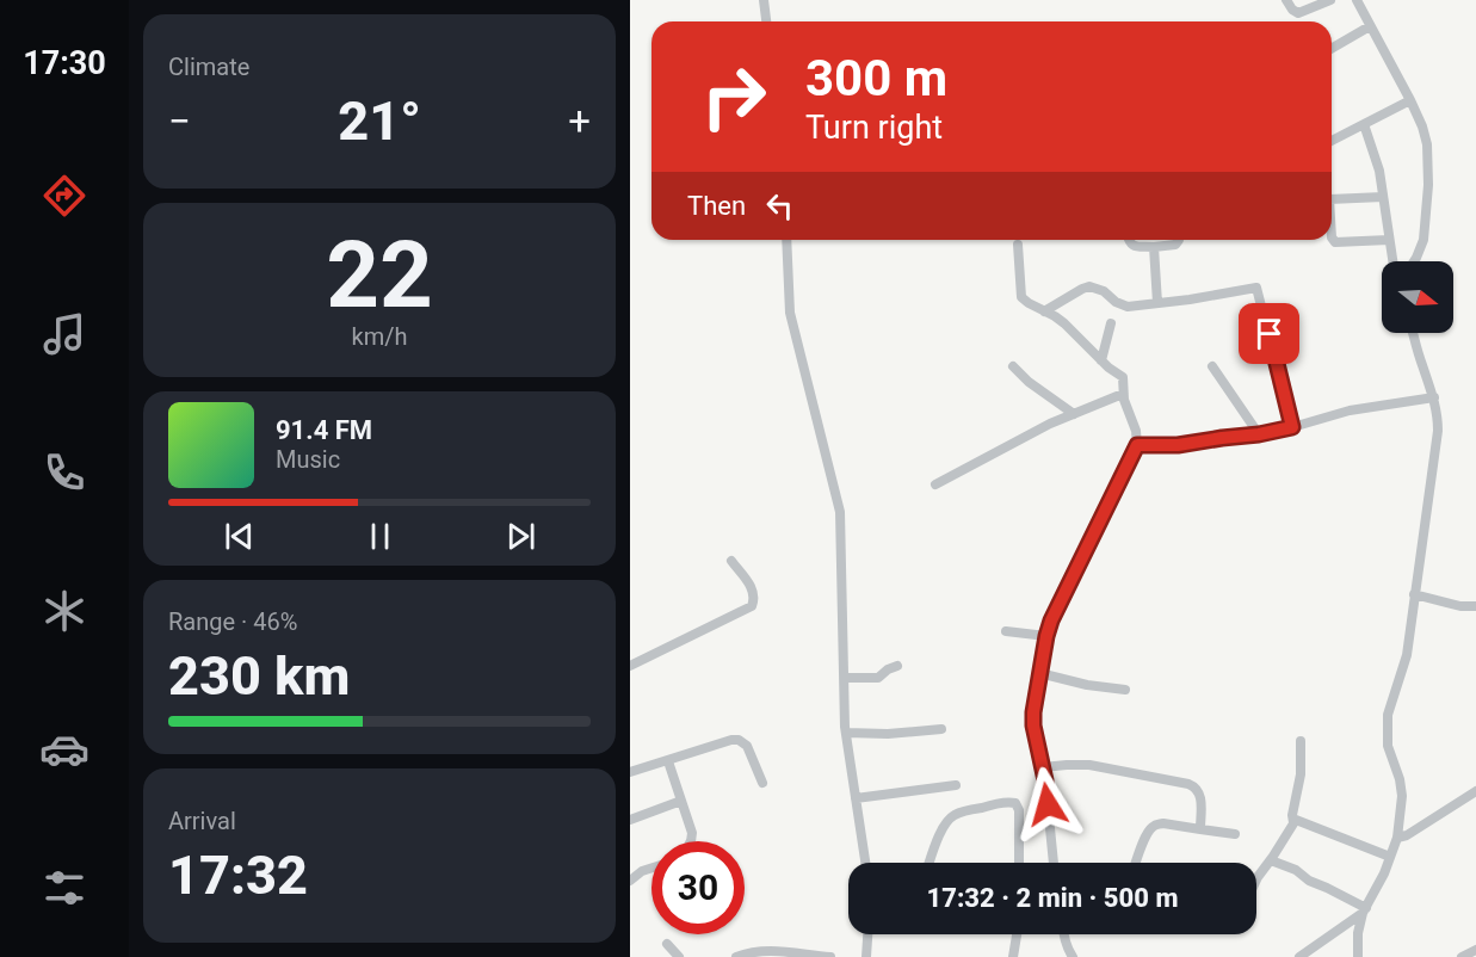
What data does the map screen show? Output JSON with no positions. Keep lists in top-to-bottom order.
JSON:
{
  "north": "right",
  "page": {
    "tabs": "17:30",
    "tile": [
      "Climate",
      ["22", "km/h"],
      ["Range · 46%", "230 km"],
      ["Arrival", "17:32"]
    ],
    "turn": ["300 m", "Turn right"],
    "heat": ["−", "21°", "+"],
    "then": "Then",
    "song": ["91.4 FM", "Music"],
    "limit": "30",
    "trip": "17:32 · 2 min · 500 m"
  }
}
